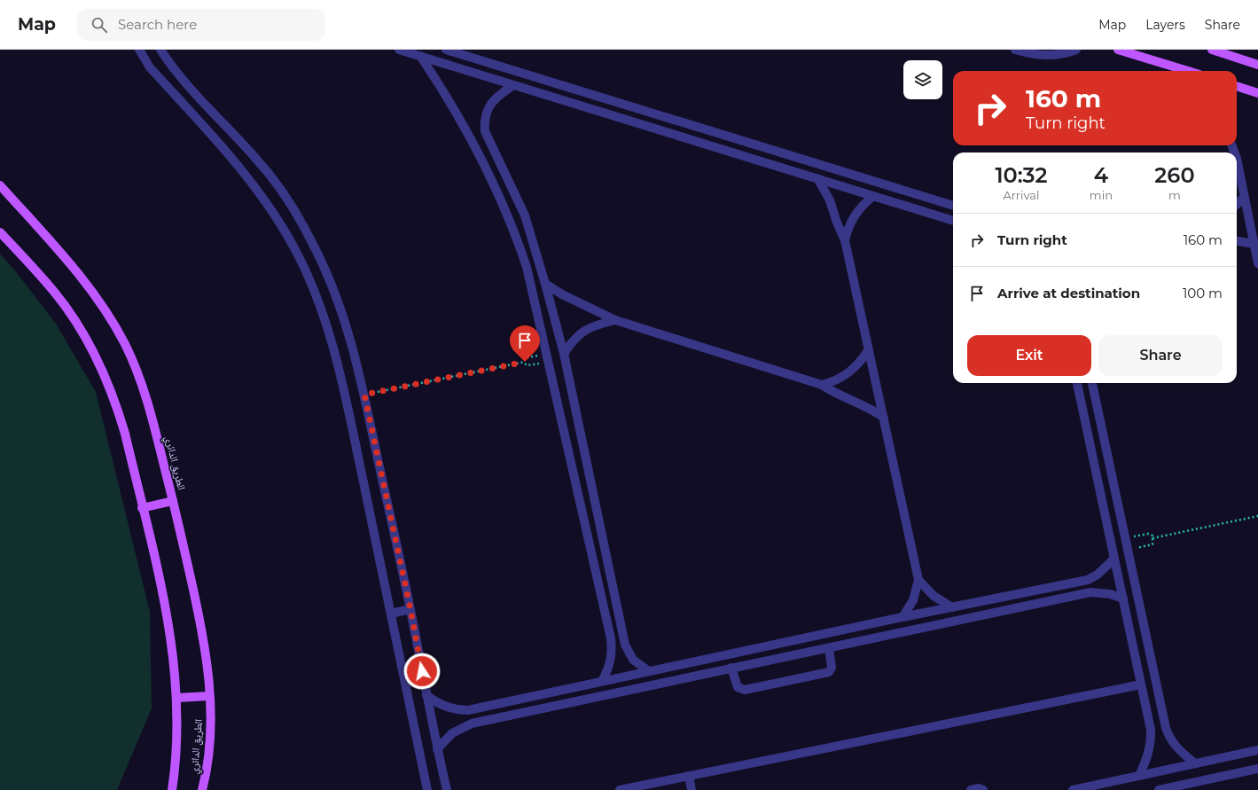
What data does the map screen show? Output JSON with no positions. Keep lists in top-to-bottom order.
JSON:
{
  "streets": {
    "main road": ["الطريق الدائري"]
  },
  "page": {
    "header": "Map",
    "search": "Search here",
    "nav": ["Map", "Layers", "Share"],
    "turn": ["160 m", "Turn right"],
    "eta": [
      "10:32",
      "Arrival",
      "4",
      "min",
      "260",
      "m"
    ],
    "list": [
      {
        "name": "Turn right",
        "value": "160 m"
      },
      {
        "name": "Arrive at destination",
        "value": "100 m"
      }
    ],
    "buttons": ["Exit", "Share"]
  }
}
